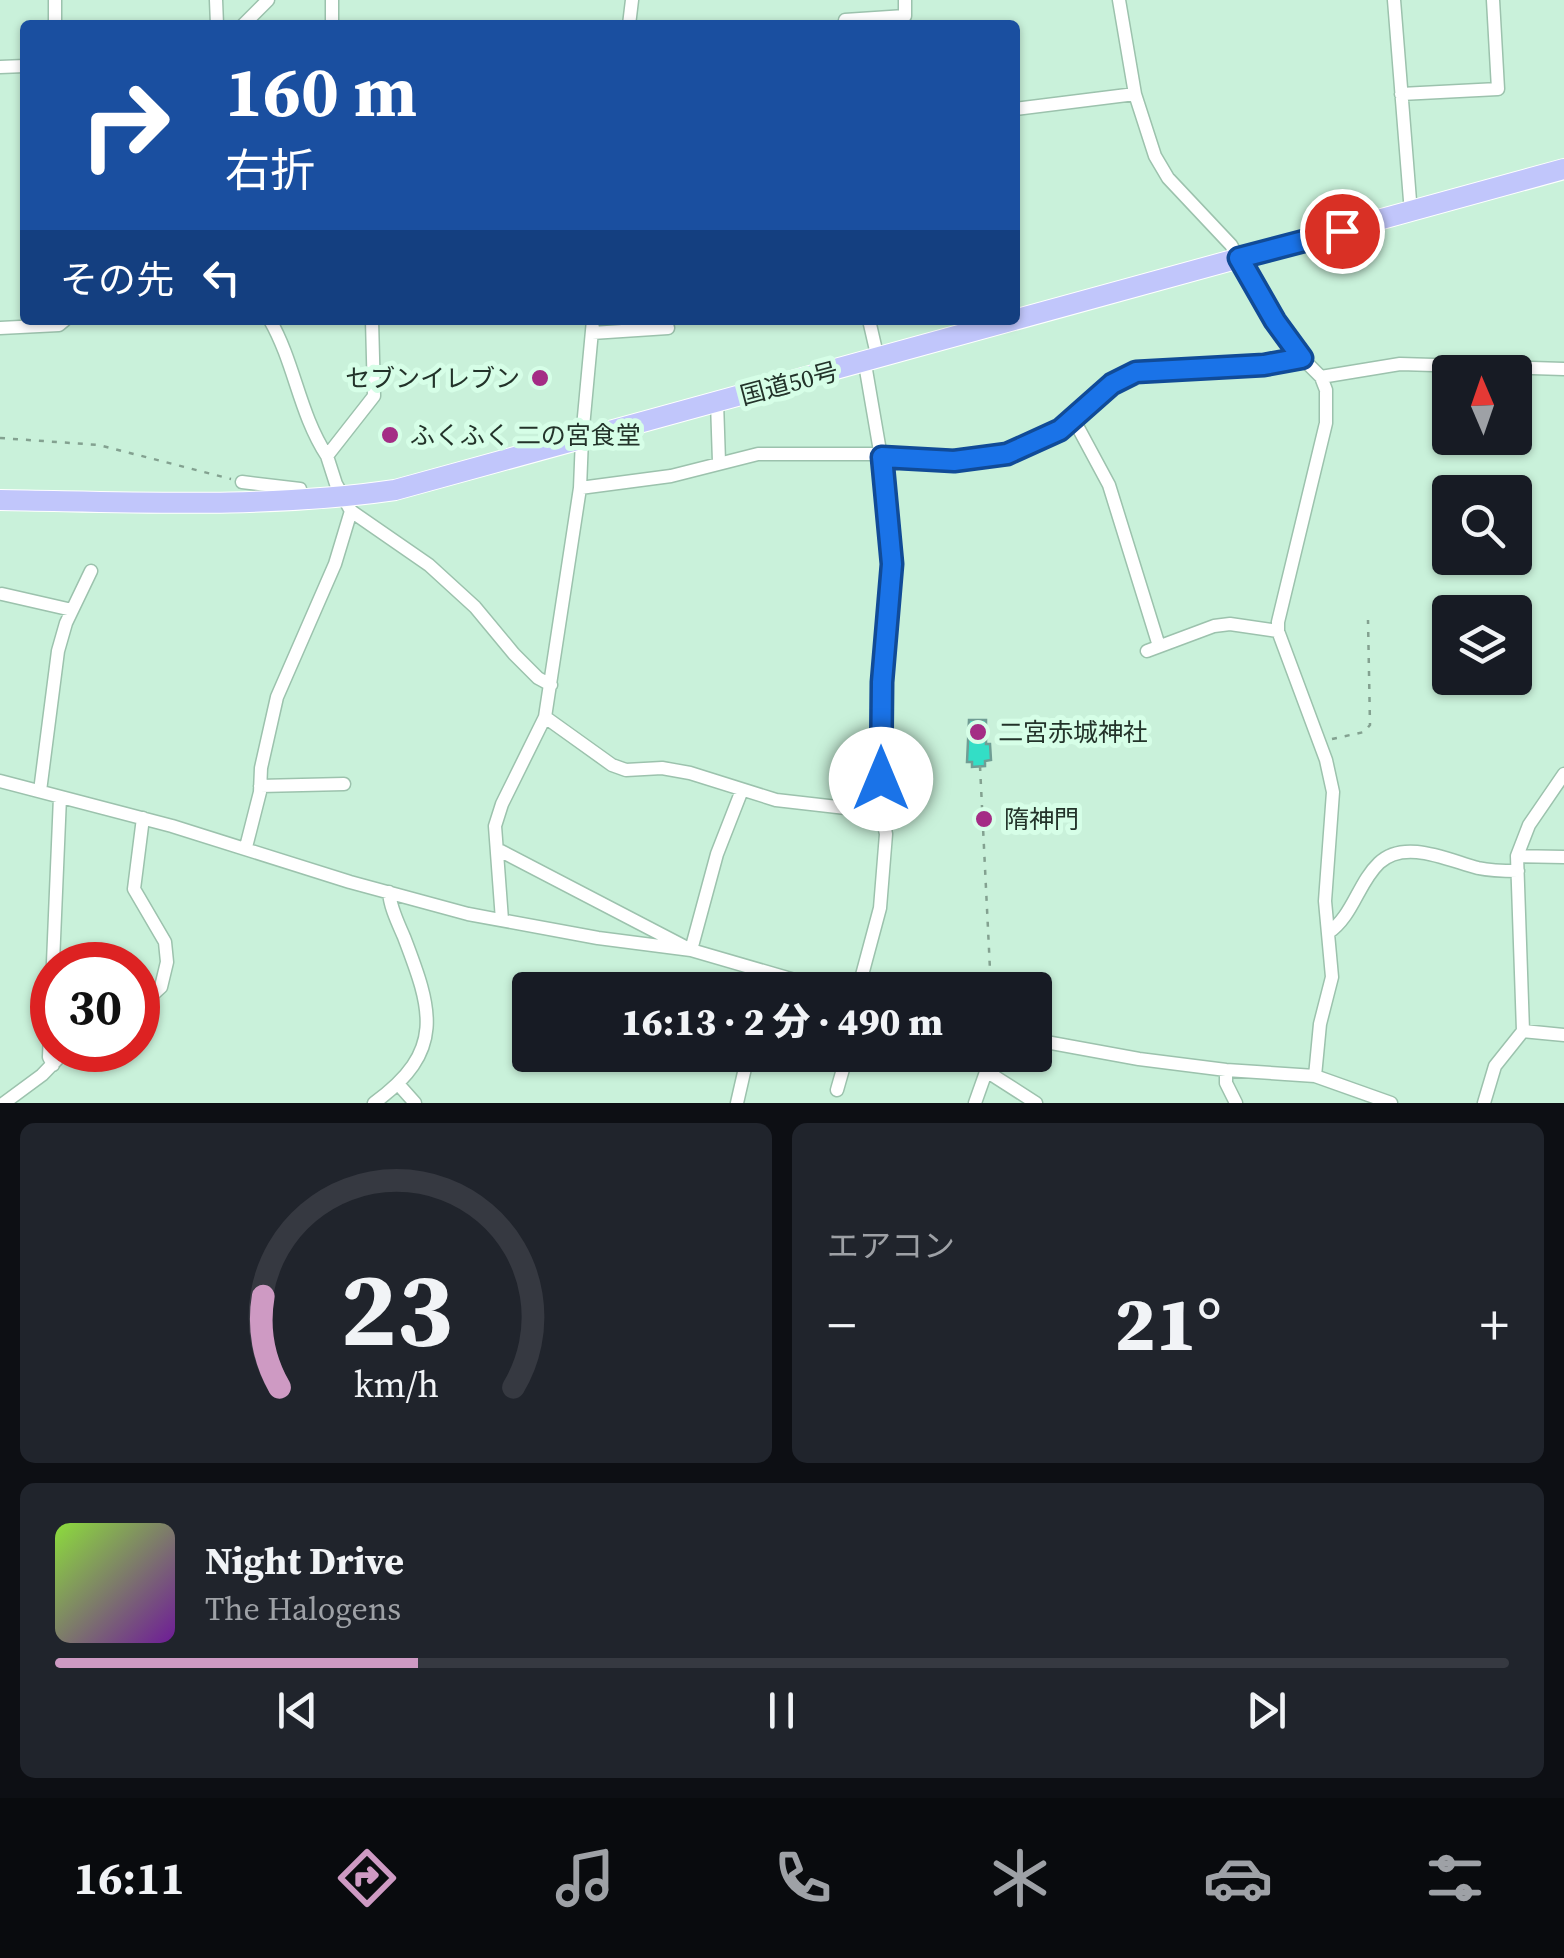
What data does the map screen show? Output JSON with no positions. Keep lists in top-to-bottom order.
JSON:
{
  "streets": {
    "highway": ["国道50号"]
  },
  "places": [
    "セブンイレブン",
    "ふくふく 二の宮食堂",
    "二宮赤城神社",
    "隋神門"
  ],
  "north": "top",
  "page": {
    "turn": ["160 m", "右折"],
    "then": "その先",
    "limit": "30",
    "trip": "16:13 · 2 分 · 490 m",
    "tile": "エアコン",
    "heat": ["−", "21°", "+"],
    "song": ["Night Drive", "The Halogens"],
    "tabs": "16:11",
    "gauge": ["23", "km/h"]
  }
}
